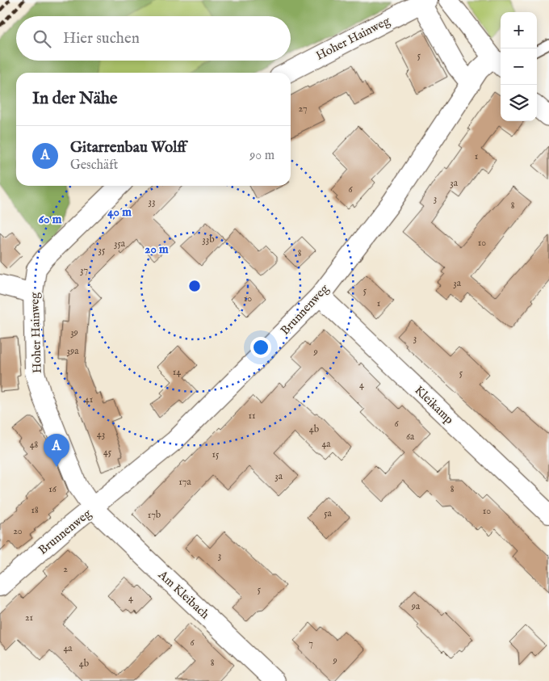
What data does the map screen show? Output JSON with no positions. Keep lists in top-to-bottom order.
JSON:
{
  "streets": {
    "street": [
      "Hoher Hainweg",
      "Brunnenweg",
      "Kleikamp",
      "Am Kleibach"
    ]
  },
  "crossings": [
    ["Hoher Hainweg", "Brunnenweg"],
    ["Hoher Hainweg", "Am Kleibach"],
    ["Brunnenweg", "Kleikamp"],
    ["Brunnenweg", "Am Kleibach"]
  ],
  "house_numbers": [
    "5",
    "27",
    "1",
    "3a",
    "6",
    "3",
    "33",
    "8",
    "33b",
    "10",
    "35a",
    "35",
    "8",
    "37",
    "3a",
    "5",
    "10",
    "1",
    "39",
    "3",
    "39a",
    "9",
    "14",
    "5",
    "4",
    "41",
    "11",
    "6",
    "4b",
    "43",
    "6a",
    "4a",
    "48",
    "45",
    "15",
    "3a",
    "17a",
    "16",
    "8",
    "18",
    "10",
    "5a",
    "17b",
    "20",
    "3",
    "2",
    "5",
    "4",
    "9a",
    "21",
    "6",
    "7",
    "4a",
    "9",
    "8",
    "4b"
  ],
  "page": {
    "map_buttons": ["+", "−"],
    "search": "Hier suchen",
    "heading": "In der Nähe",
    "list": [
      {
        "mark": "A",
        "name": "Gitarrenbau Wolff",
        "note": "Geschäft",
        "value": "90 m"
      }
    ],
    "pins": "A"
  },
  "rings": ["40 m", "60 m", "20 m"]
}
